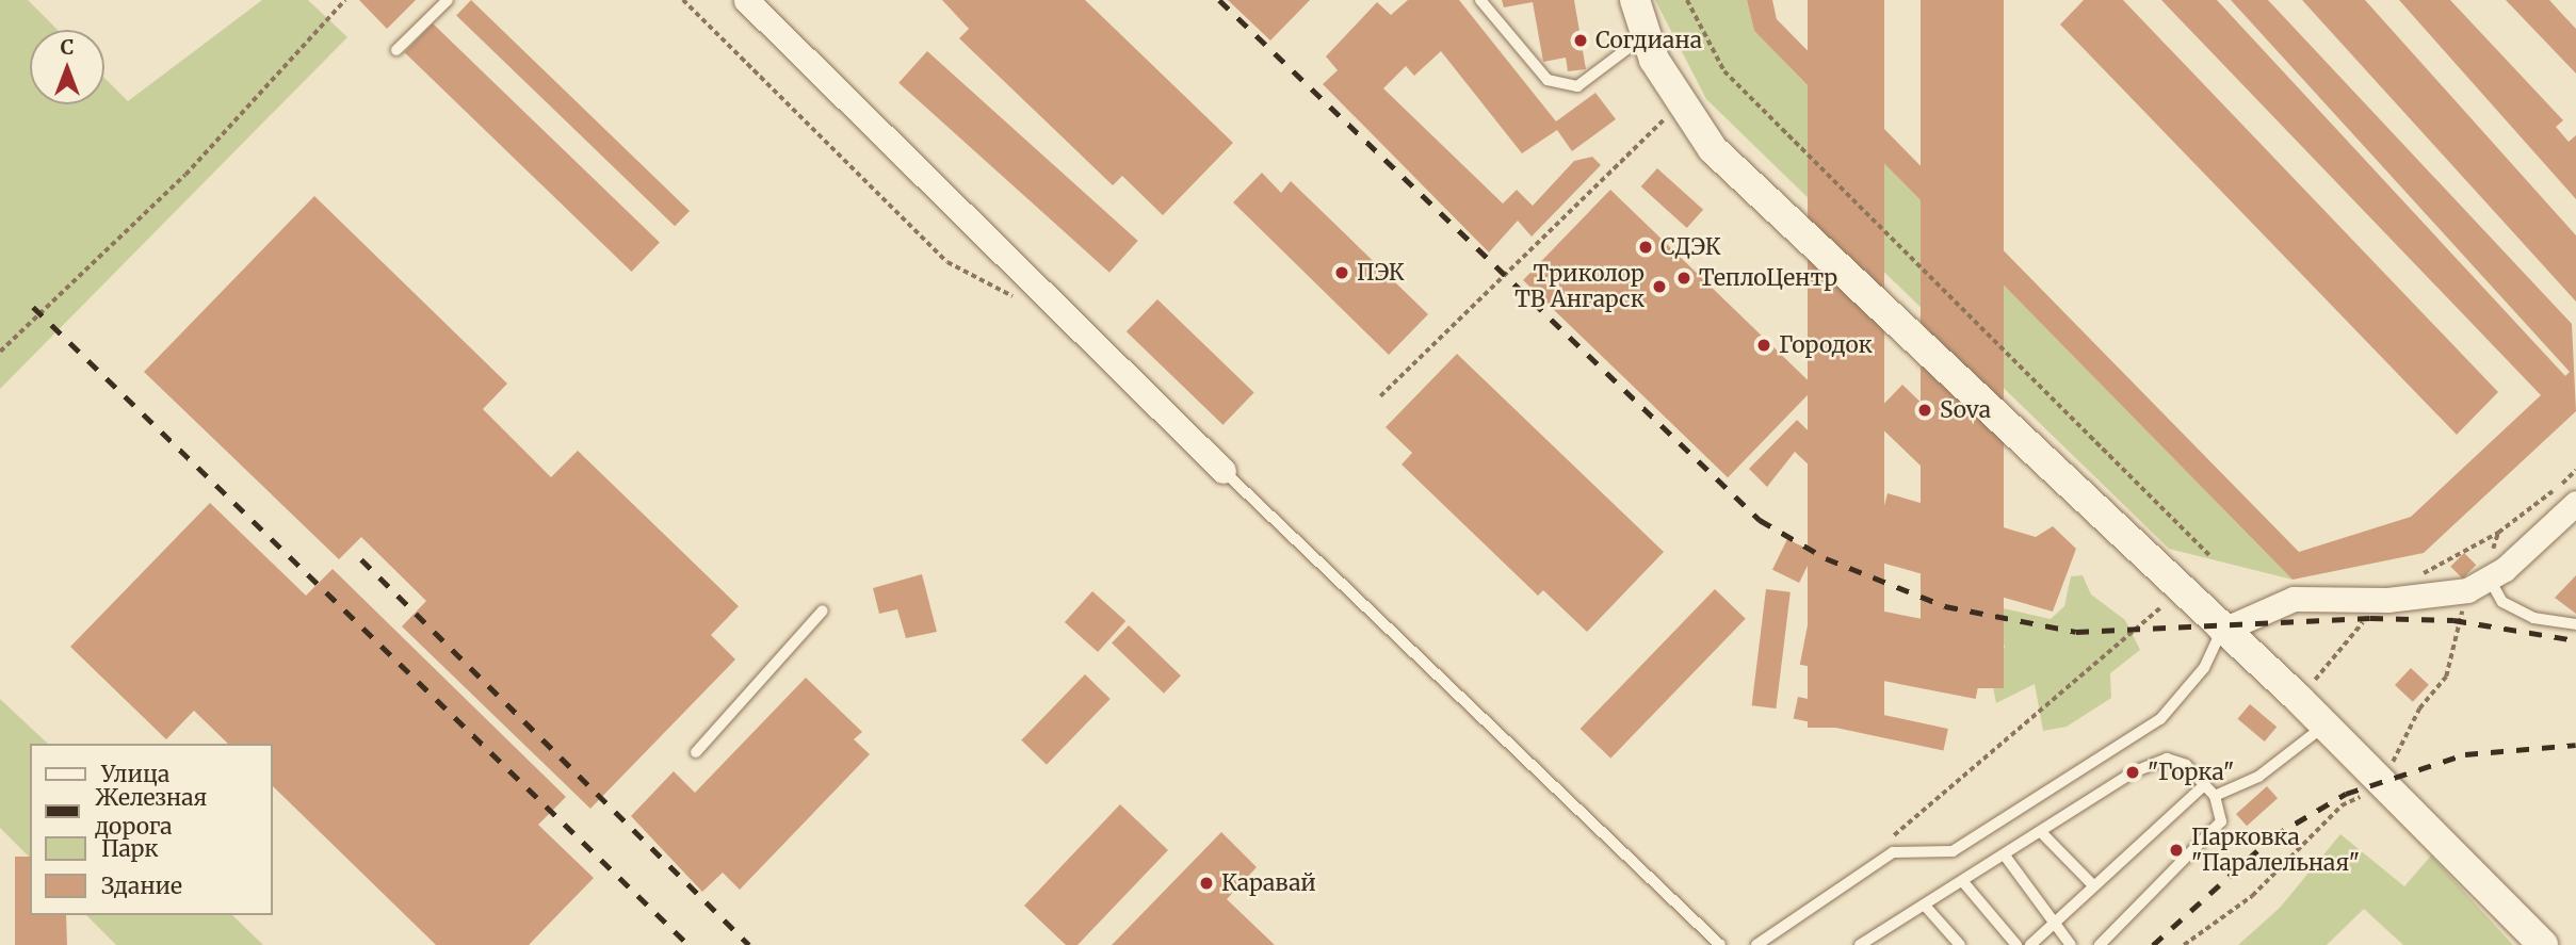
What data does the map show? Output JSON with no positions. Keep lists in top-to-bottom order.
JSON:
{
  "places": [
    "Согдиана",
    "СДЭК",
    "ПЭК",
    "ТеплоЦентр",
    "Триколор ТВ Ангарск",
    "Городок",
    "Sova",
    "\"Горка\"",
    "Парковка \"Паралельная\"",
    "Каравай"
  ],
  "legend": [
    "Улица",
    "Железная дорога",
    "Парк",
    "Здание"
  ],
  "north": "top"
}
